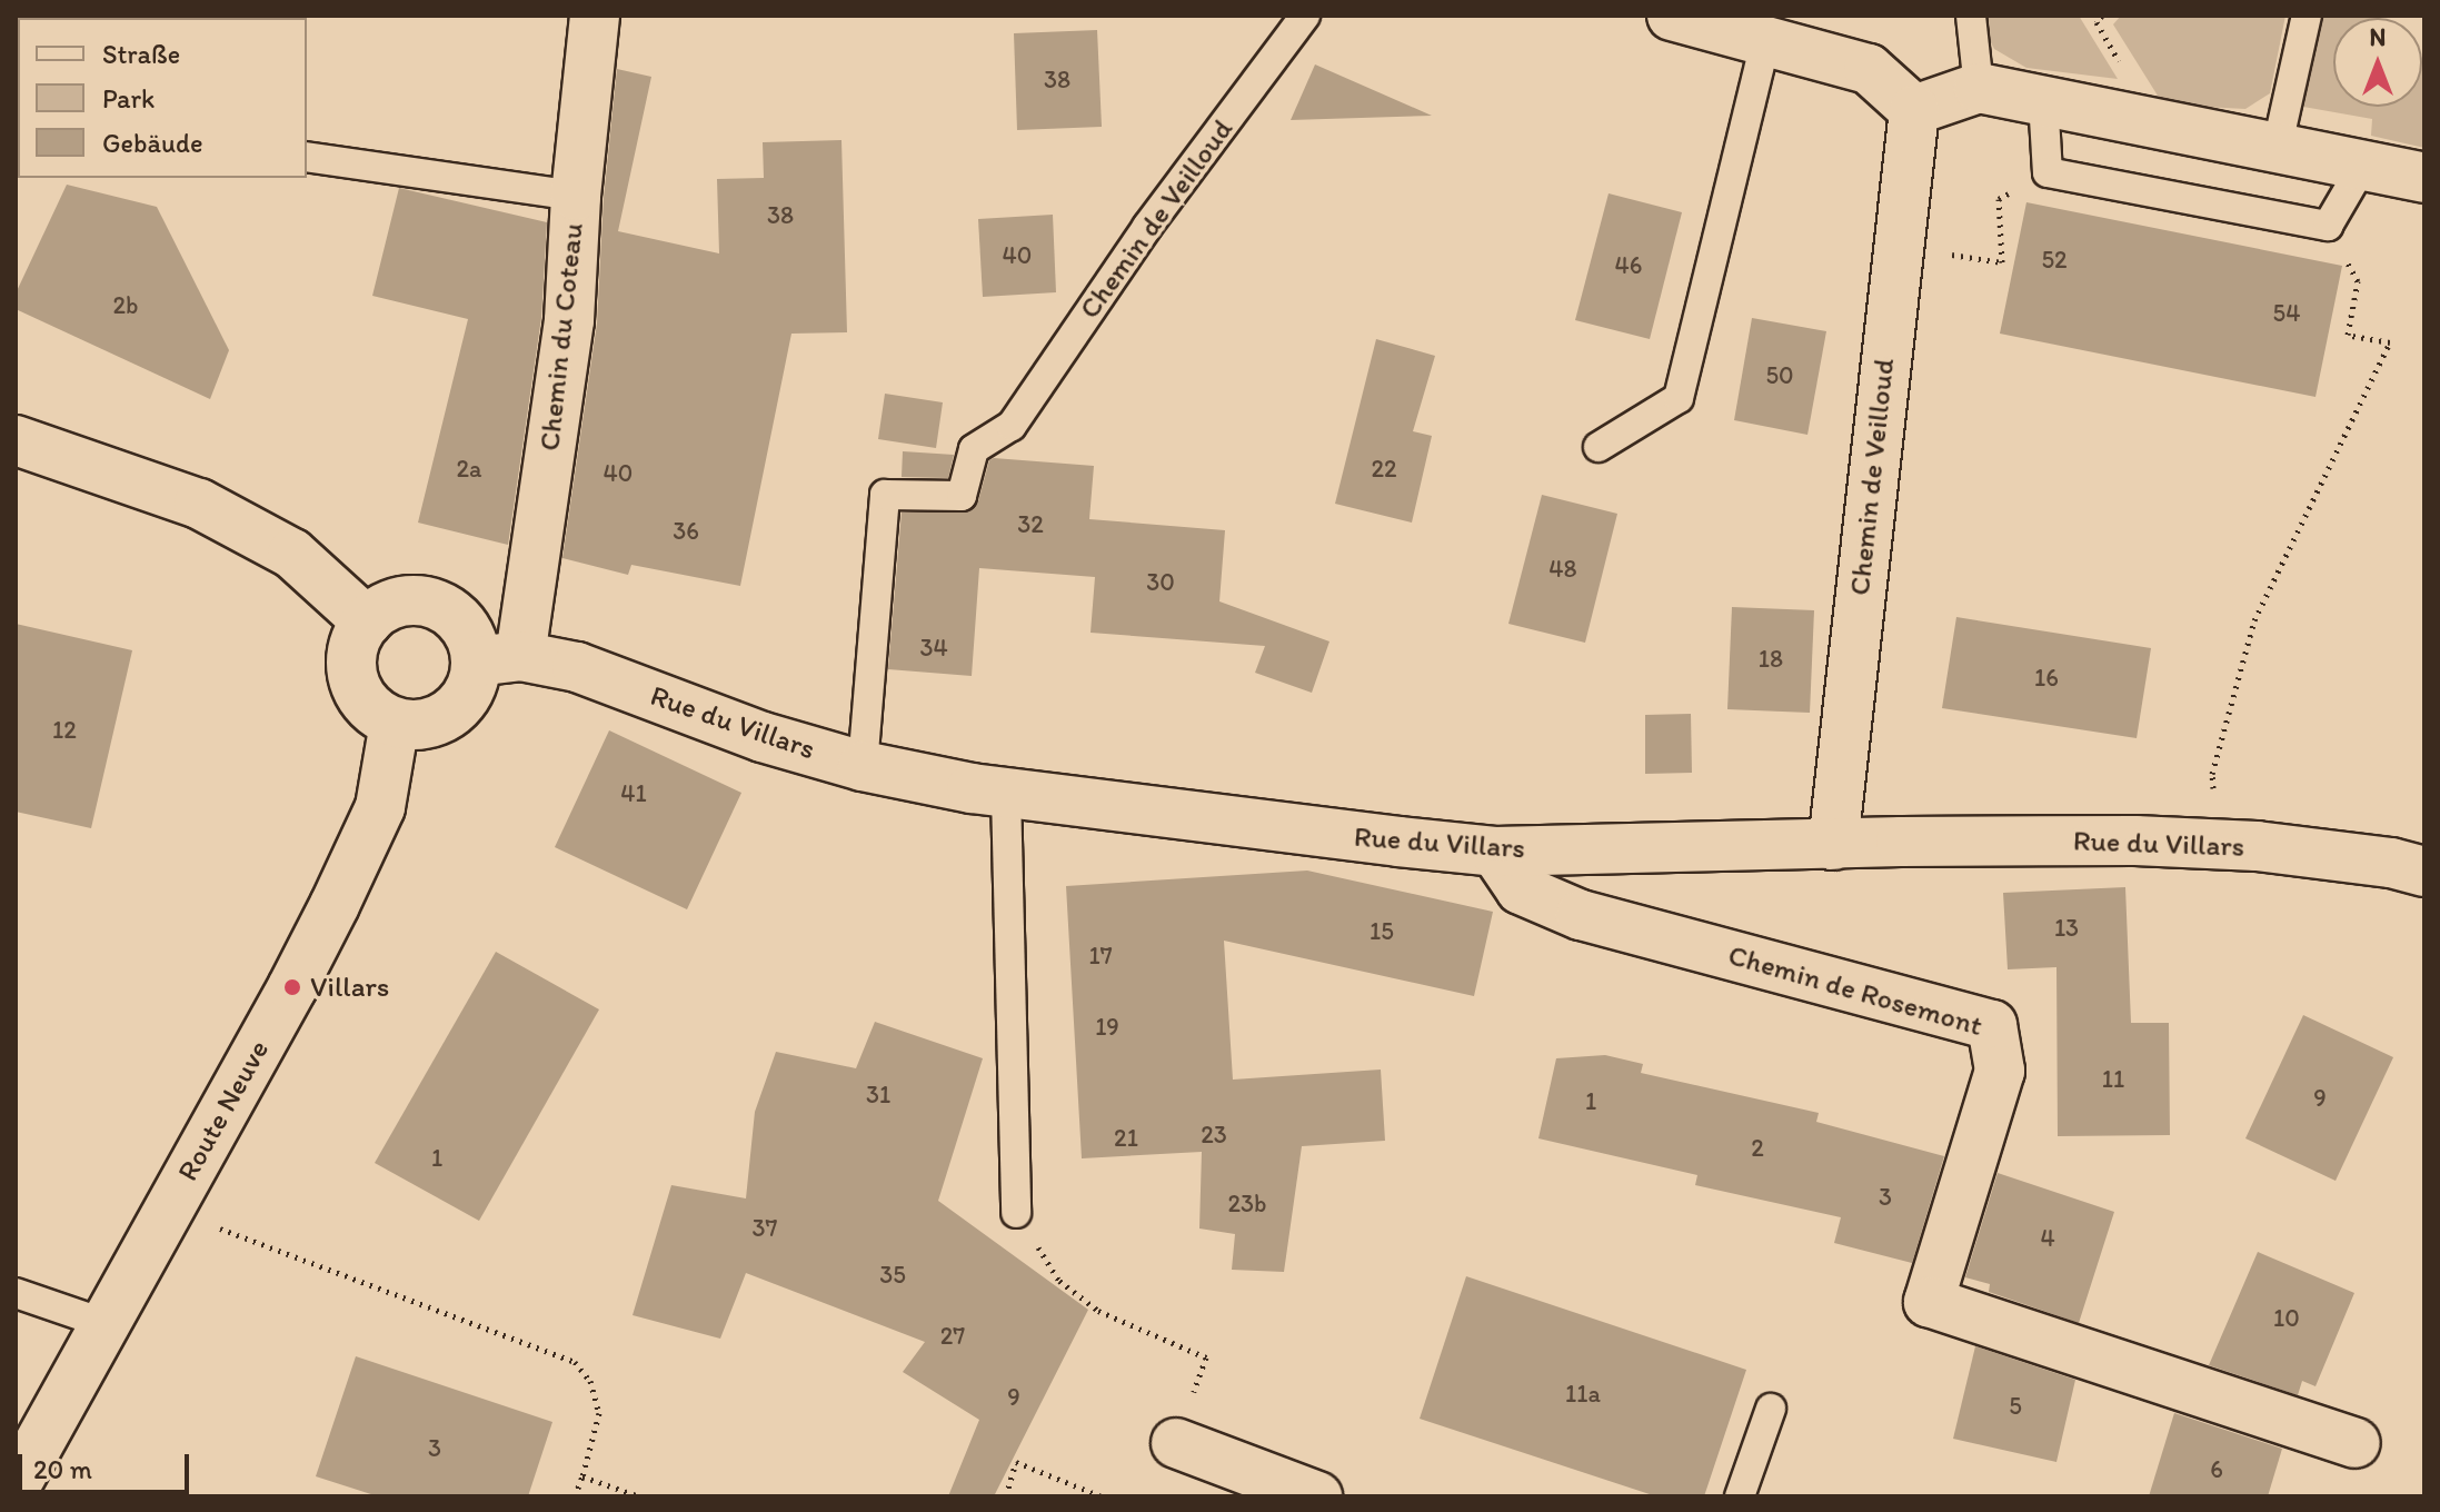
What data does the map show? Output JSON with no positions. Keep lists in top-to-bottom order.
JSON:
{
  "streets": {
    "street": [
      "Chemin de Veilloud",
      "Chemin du Coteau",
      "Rue du Villars",
      "Chemin de Rosemont",
      "Route Neuve"
    ]
  },
  "crossings": [
    ["Chemin de Veilloud", "Rue du Villars"],
    ["Chemin du Coteau", "Rue du Villars"],
    ["Chemin du Coteau", "Route Neuve"],
    ["Rue du Villars", "Chemin de Rosemont"],
    ["Rue du Villars", "Route Neuve"]
  ],
  "places": ["Villars"],
  "house_numbers": [
    "38",
    "38",
    "40",
    "52",
    "46",
    "2b",
    "54",
    "50",
    "2a",
    "22",
    "40",
    "32",
    "36",
    "48",
    "30",
    "34",
    "18",
    "16",
    "12",
    "41",
    "13",
    "15",
    "17",
    "19",
    "11",
    "31",
    "9",
    "1",
    "23",
    "21",
    "2",
    "1",
    "3",
    "23b",
    "37",
    "4",
    "35",
    "10",
    "27",
    "11a",
    "9",
    "5",
    "3",
    "6"
  ],
  "legend": ["Straße", "Park", "Gebäude"],
  "scale_bar": "20 m",
  "north": "top"
}
